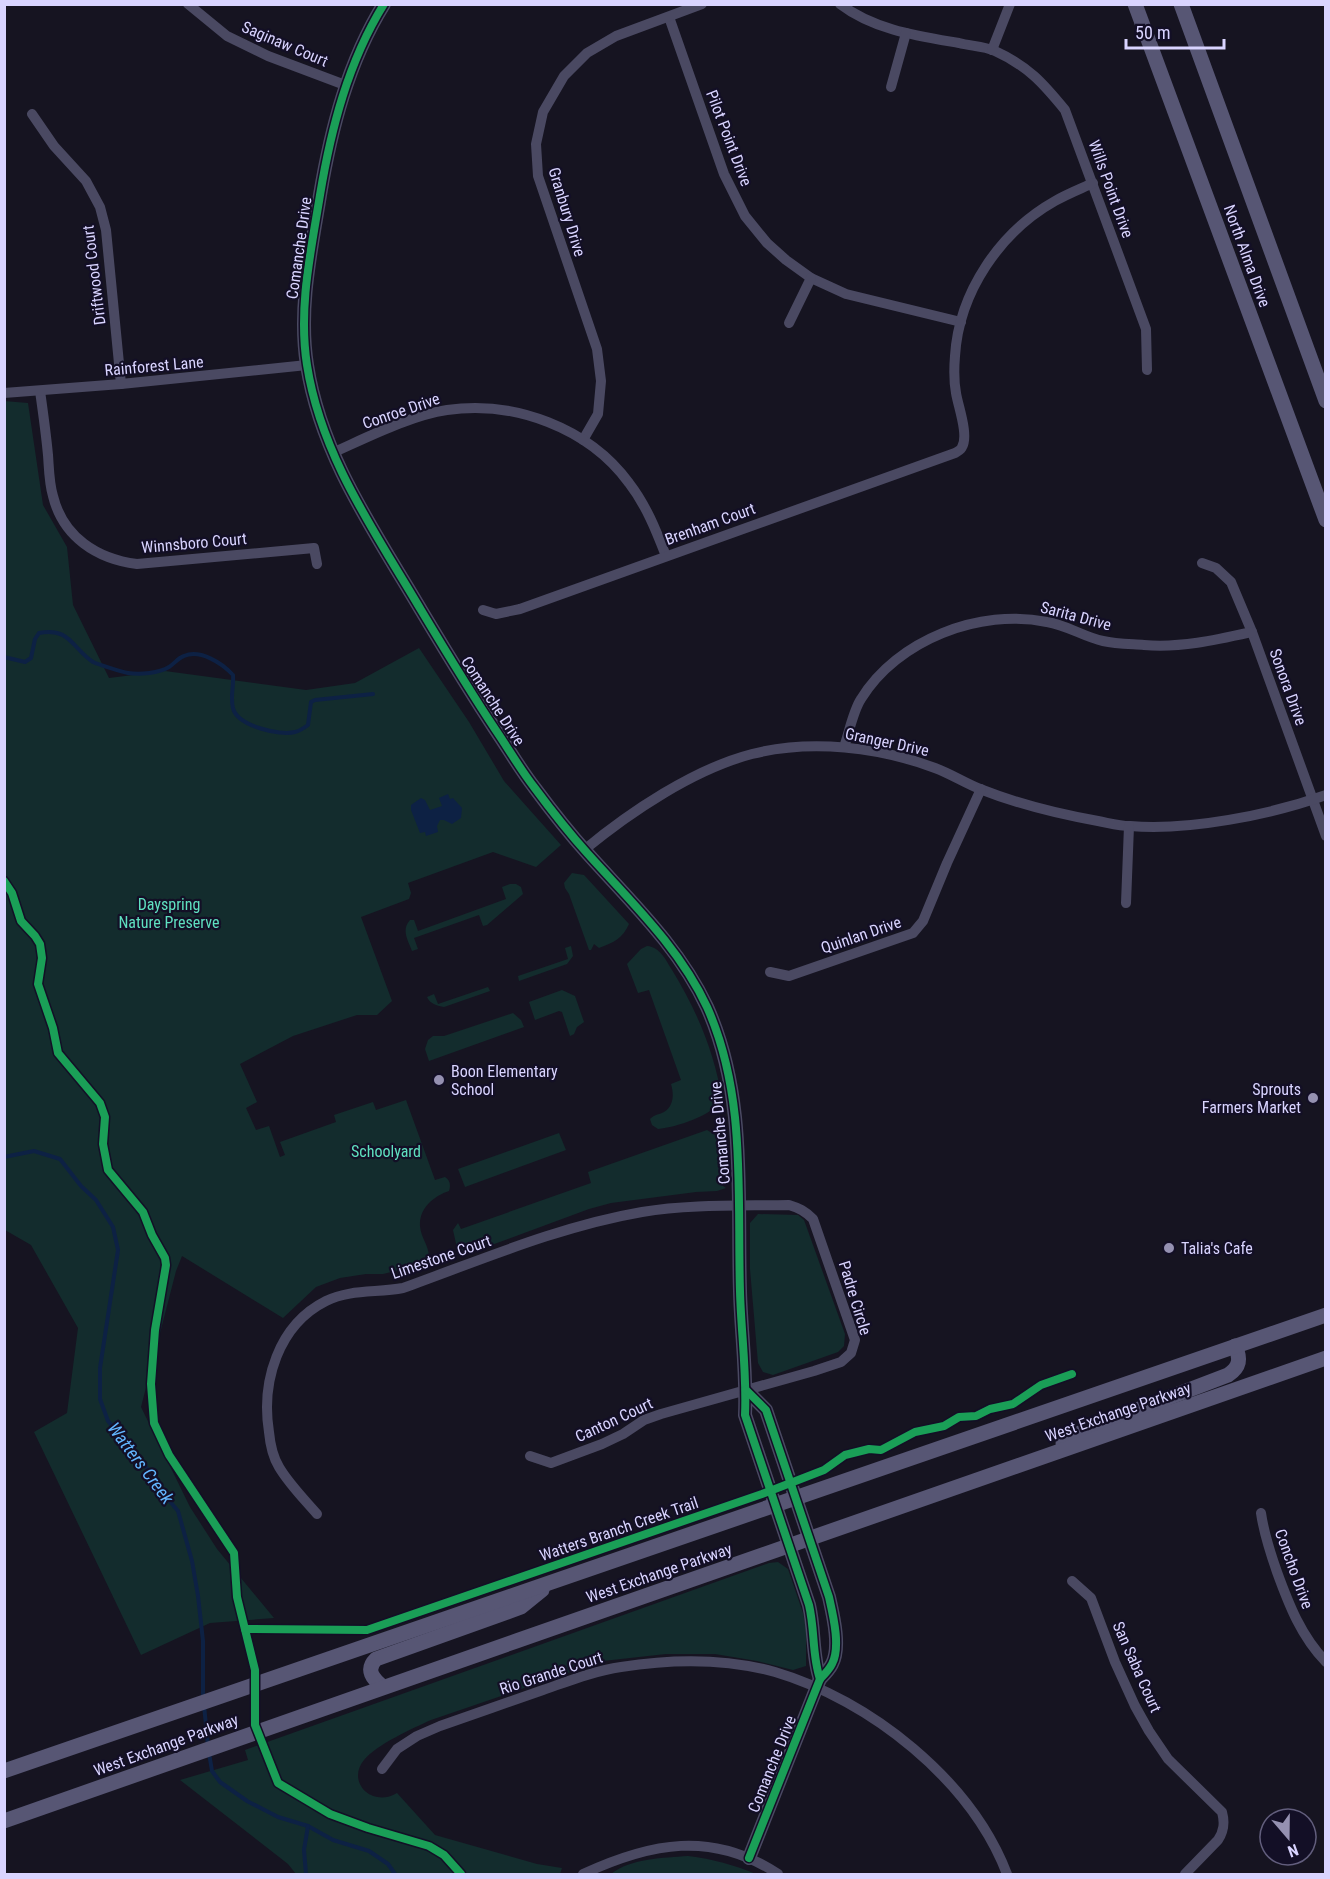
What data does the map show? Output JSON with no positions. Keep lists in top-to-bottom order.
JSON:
{
  "streets": {
    "main road": ["North Alma Drive", "West Exchange Parkway"],
    "street": [
      "Saginaw Court",
      "Pilot Point Drive",
      "Wills Point Drive",
      "Granbury Drive",
      "Comanche Drive",
      "Driftwood Court",
      "Rainforest Lane",
      "Conroe Drive",
      "Brenham Court",
      "Winnsboro Court",
      "Sarita Drive",
      "Sonora Drive",
      "Granger Drive",
      "Quinlan Drive",
      "Limestone Court",
      "Padre Circle",
      "Canton Court",
      "Concho Drive",
      "San Saba Court",
      "Rio Grande Court"
    ],
    "cycle path": ["Watters Branch Creek Trail"]
  },
  "crossings": [
    ["Saginaw Court", "Comanche Drive"],
    ["Pilot Point Drive", "Granbury Drive"],
    ["Pilot Point Drive", "Brenham Court"],
    ["Granbury Drive", "Conroe Drive"],
    ["Comanche Drive", "Rainforest Lane"],
    ["Comanche Drive", "Conroe Drive"],
    ["Comanche Drive", "Granger Drive"],
    ["Comanche Drive", "Limestone Court"],
    ["Comanche Drive", "Padre Circle"],
    ["Comanche Drive", "West Exchange Parkway"],
    ["Comanche Drive", "Canton Court"],
    ["Comanche Drive", "Rio Grande Court"],
    ["Driftwood Court", "Rainforest Lane"],
    ["Rainforest Lane", "Winnsboro Court"],
    ["Conroe Drive", "Brenham Court"],
    ["Sarita Drive", "Sonora Drive"],
    ["Sarita Drive", "Granger Drive"],
    ["Sonora Drive", "Granger Drive"],
    ["Granger Drive", "Quinlan Drive"],
    ["Limestone Court", "Padre Circle"],
    ["Padre Circle", "Canton Court"]
  ],
  "water": ["Watters Creek"],
  "parks": ["Dayspring Nature Preserve", "Schoolyard"],
  "places": ["Boon Elementary School", "Sprouts Farmers Market", "Talia's Cafe"],
  "scale_bar": "50 m",
  "north": "bottom"
}
